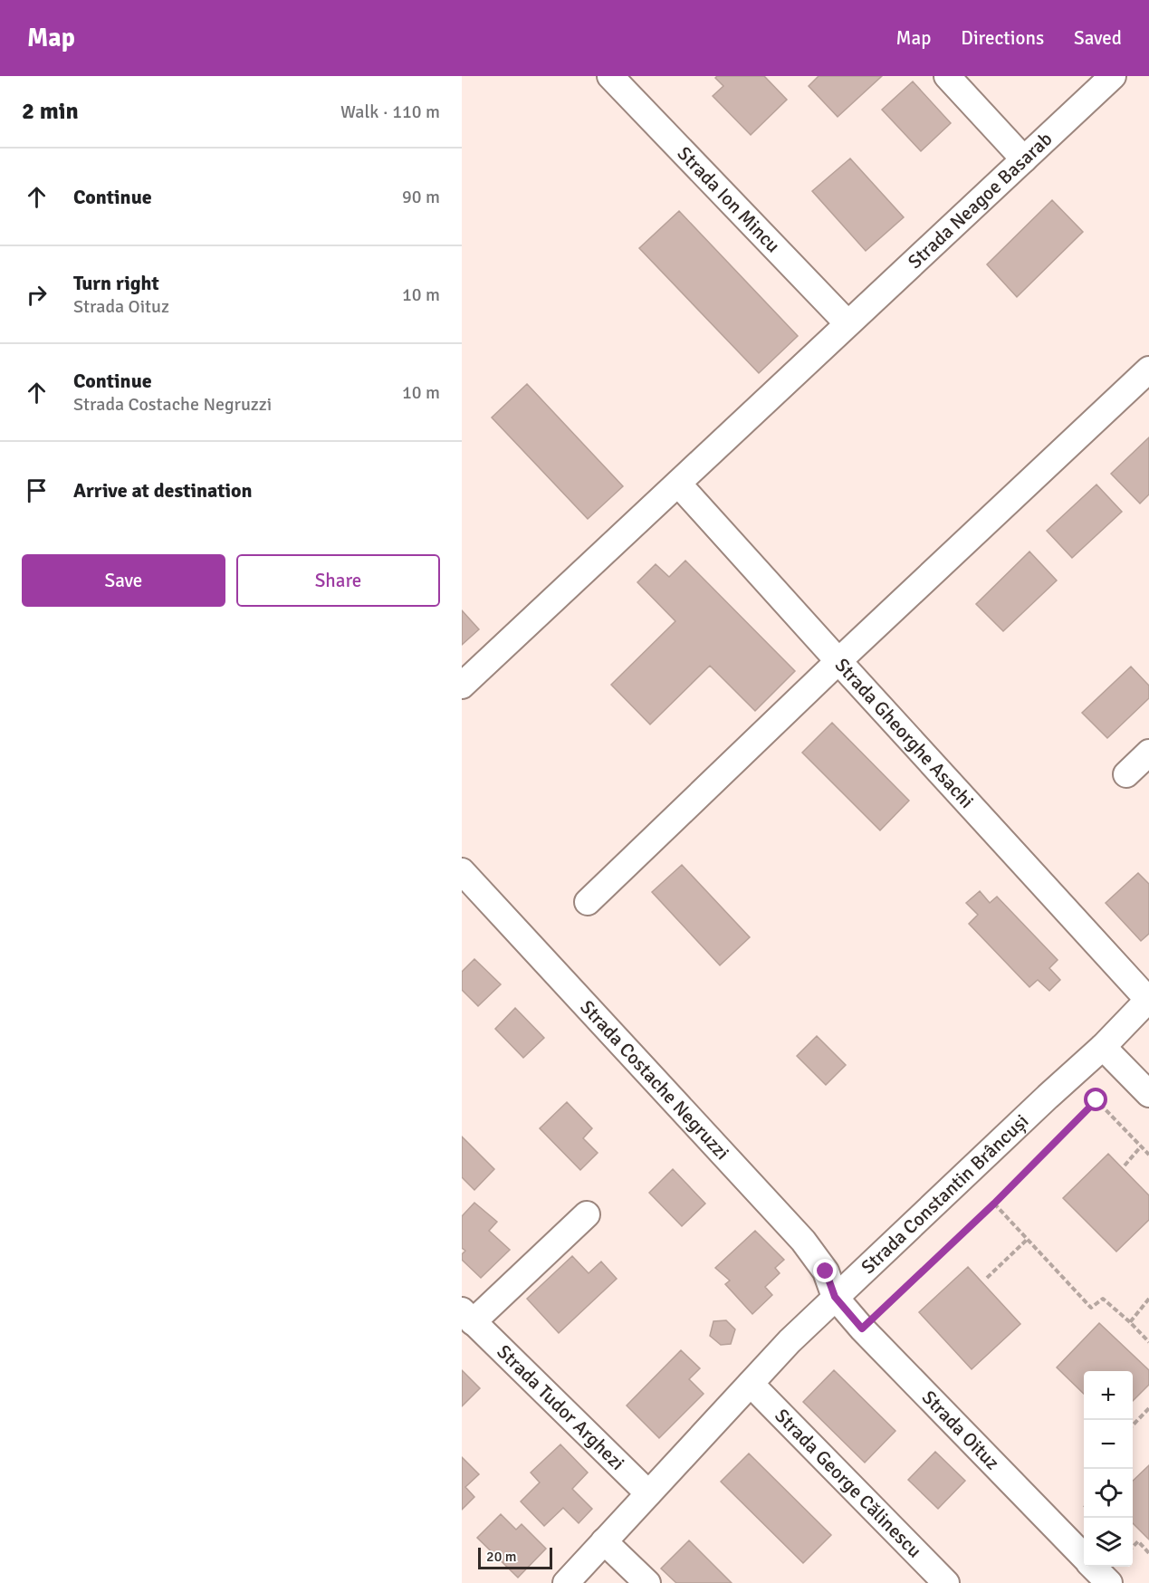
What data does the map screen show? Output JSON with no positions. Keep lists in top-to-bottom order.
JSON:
{
  "streets": {
    "street": [
      "Strada Ion Mincu",
      "Strada Neagoe Basarab",
      "Strada Gheorghe Asachi",
      "Strada Costache Negruzzi",
      "Strada Constantin Brâncuși",
      "Strada Tudor Arghezi",
      "Strada Oituz",
      "Strada George Călinescu"
    ]
  },
  "crossings": [
    ["Strada Ion Mincu", "Strada Neagoe Basarab"],
    ["Strada Gheorghe Asachi", "Strada Constantin Brâncuși"],
    ["Strada Costache Negruzzi", "Strada Constantin Brâncuși"],
    ["Strada Costache Negruzzi", "Strada Oituz"],
    ["Strada Constantin Brâncuși", "Strada Tudor Arghezi"],
    ["Strada Constantin Brâncuși", "Strada Oituz"],
    ["Strada Constantin Brâncuși", "Strada George Călinescu"]
  ],
  "scale_bar": "20 m",
  "page": {
    "header": "Map",
    "nav": ["Map", "Directions", "Saved"],
    "heading": ["2 min", "Walk · 110 m"],
    "list": [
      ["Continue", "90 m"],
      ["Turn right", "Strada Oituz", "10 m"],
      ["Continue", "Strada Costache Negruzzi", "10 m"],
      "Arrive at destination"
    ],
    "buttons": ["Save", "Share"],
    "map_buttons": ["+", "−"],
    "scale": "20 m"
  }
}
